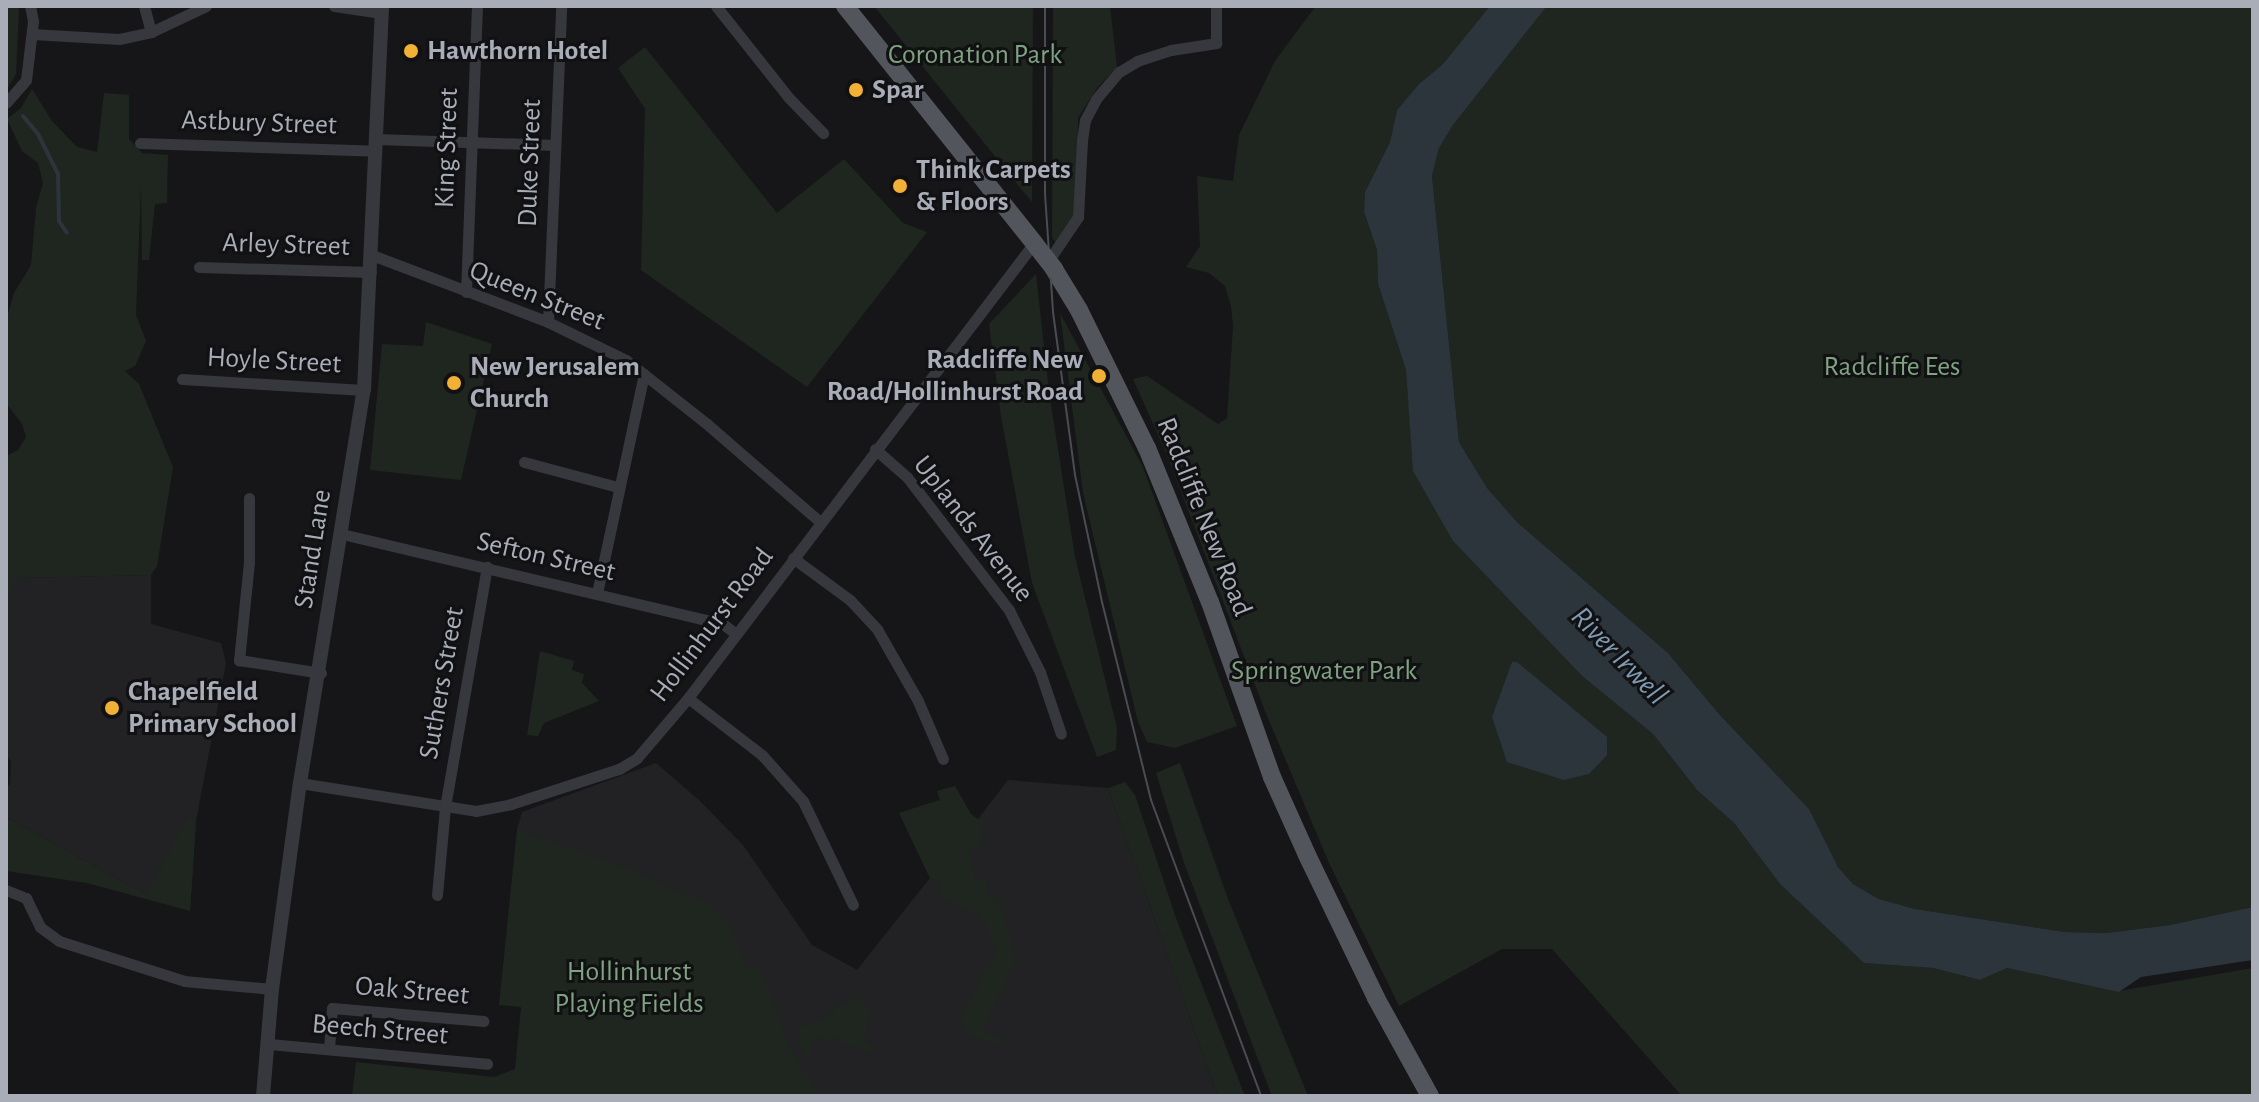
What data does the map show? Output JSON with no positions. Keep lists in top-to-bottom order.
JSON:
{
  "streets": {
    "main road": ["Radcliffe New Road"],
    "street": [
      "Astbury Street",
      "King Street",
      "Duke Street",
      "Arley Street",
      "Queen Street",
      "Hoyle Street",
      "Uplands Avenue",
      "Stand Lane",
      "Sefton Street",
      "Hollinhurst Road",
      "Suthers Street",
      "Oak Street",
      "Beech Street"
    ]
  },
  "crossings": [
    ["Astbury Street", "King Street"],
    ["Astbury Street", "Duke Street"],
    ["Astbury Street", "Stand Lane"],
    ["King Street", "Queen Street"],
    ["Duke Street", "Queen Street"],
    ["Arley Street", "Stand Lane"],
    ["Queen Street", "Stand Lane"],
    ["Queen Street", "Hollinhurst Road"],
    ["Hoyle Street", "Stand Lane"],
    ["Radcliffe New Road", "Hollinhurst Road"],
    ["Uplands Avenue", "Hollinhurst Road"],
    ["Stand Lane", "Sefton Street"],
    ["Stand Lane", "Hollinhurst Road"],
    ["Stand Lane", "Beech Street"],
    ["Sefton Street", "Hollinhurst Road"],
    ["Sefton Street", "Suthers Street"],
    ["Hollinhurst Road", "Suthers Street"],
    ["Oak Street", "Beech Street"]
  ],
  "water": ["River Irwell"],
  "parks": [
    "Coronation Park",
    "Radcliffe Ees",
    "Springwater Park",
    "Hollinhurst Playing Fields"
  ],
  "places": [
    "Hawthorn Hotel",
    "Spar",
    "Think Carpets & Floors",
    "Radcliffe New Road/Hollinhurst Road",
    "New Jerusalem Church",
    "Chapelfield Primary School"
  ]
}
